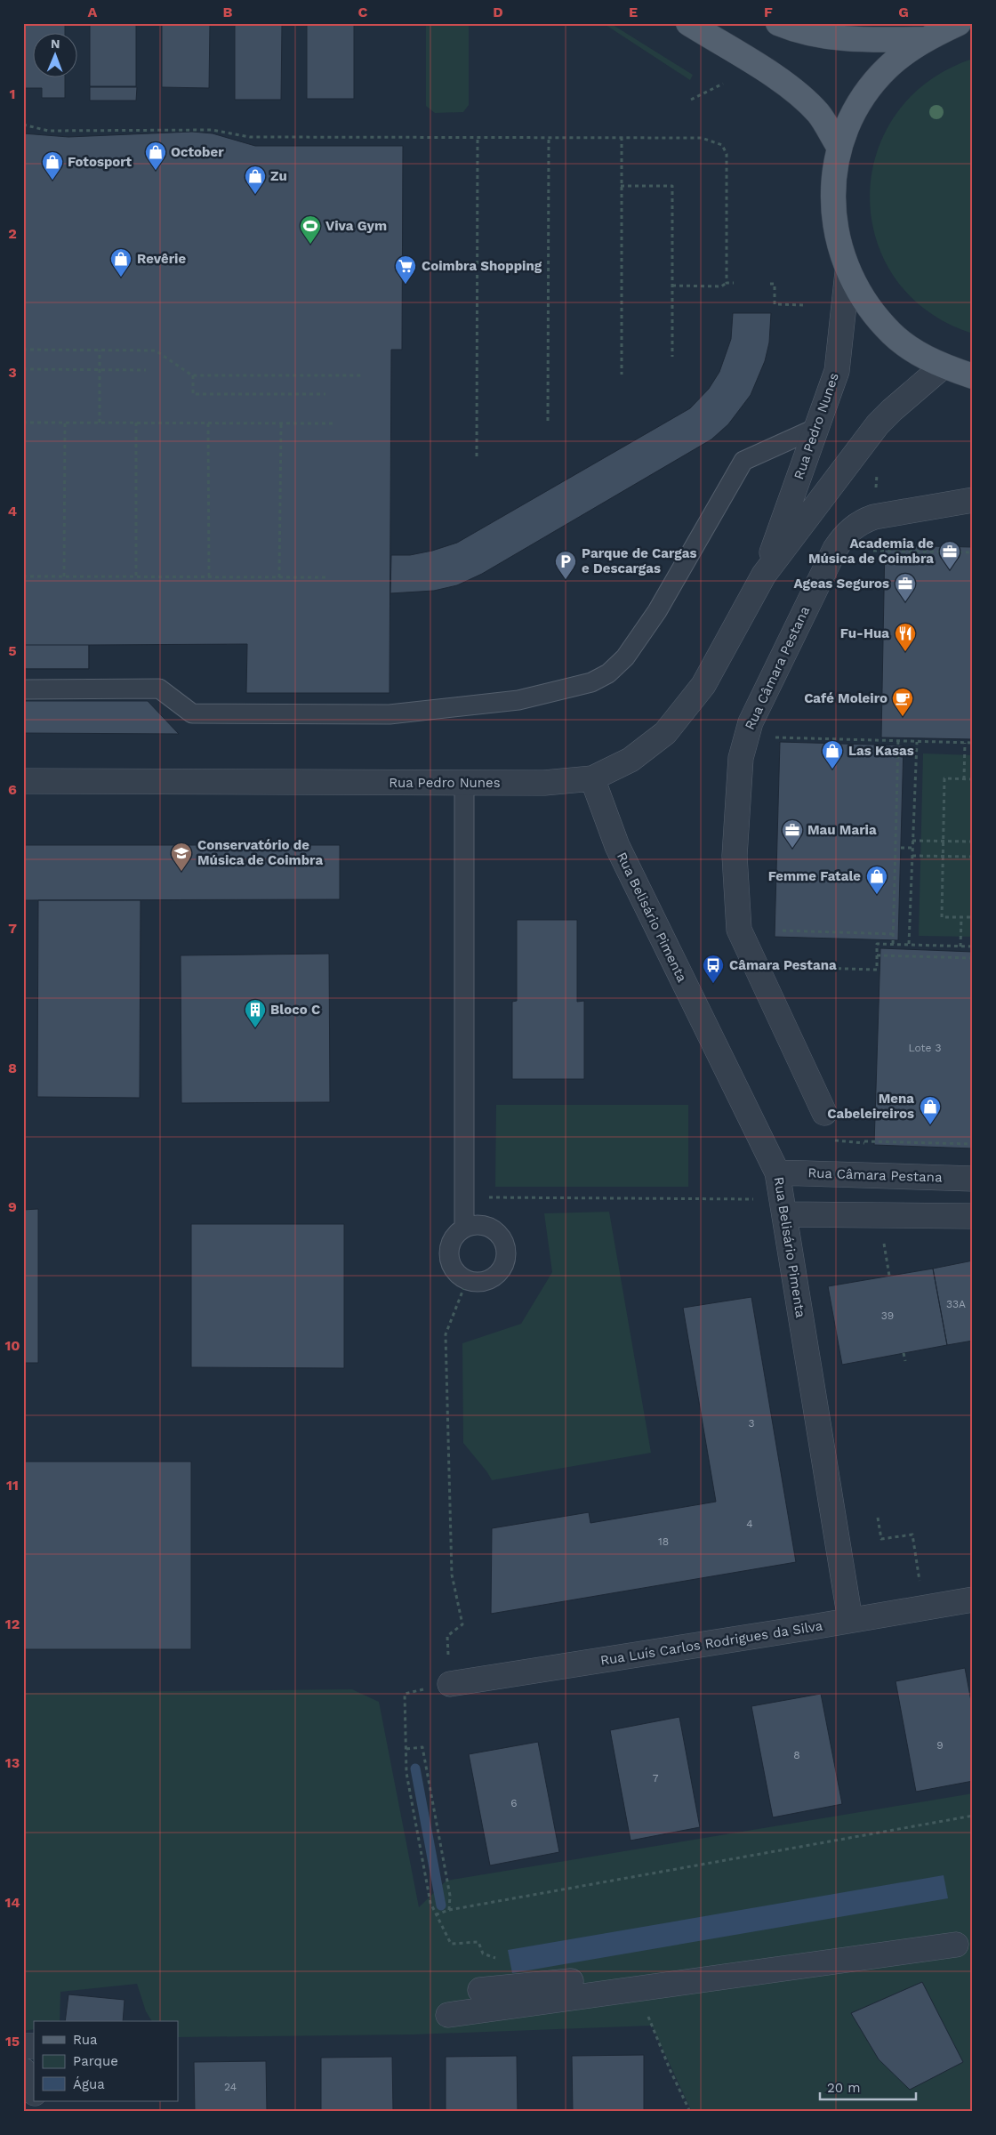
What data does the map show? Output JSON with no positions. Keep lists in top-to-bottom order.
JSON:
{
  "streets": {
    "street": [
      "Rua Pedro Nunes",
      "Rua Câmara Pestana",
      "Rua Belisário Pimenta",
      "Rua Luís Carlos Rodrigues da Silva"
    ]
  },
  "crossings": [
    ["Rua Pedro Nunes", "Rua Belisário Pimenta"],
    ["Rua Câmara Pestana", "Rua Belisário Pimenta"],
    ["Rua Belisário Pimenta", "Rua Luís Carlos Rodrigues da Silva"]
  ],
  "places": {
    "shop": [
      "October",
      "Fotosport",
      "Zu",
      "Revêrie",
      "Las Kasas",
      "Femme Fatale",
      "Mena Cabeleireiros"
    ],
    "sports": ["Viva Gym"],
    "supermarket": ["Coimbra Shopping"],
    "office": ["Academia de Música de Coimbra", "Ageas Seguros", "Mau Maria"],
    "parking": ["Parque de Cargas e Descargas"],
    "restaurant": ["Fu-Hua"],
    "cafe": ["Café Moleiro"],
    "school or university": ["Conservatório de Música de Coimbra"],
    "bus stop": ["Câmara Pestana"],
    "building": ["Bloco C"]
  },
  "house_numbers": [
    "Lote 3",
    "33A",
    "39",
    "3",
    "4",
    "18",
    "9",
    "8",
    "7",
    "6",
    "24"
  ],
  "legend": ["Rua", "Parque", "Água"],
  "scale_bar": "20 m",
  "north": "top",
  "grid": {
    "columns": [
      "A",
      "B",
      "C",
      "D",
      "E",
      "F",
      "G"
    ],
    "rows": [
      "1",
      "2",
      "3",
      "4",
      "5",
      "6",
      "7",
      "8",
      "9",
      "10",
      "11",
      "12",
      "13",
      "14",
      "15"
    ]
  }
}
